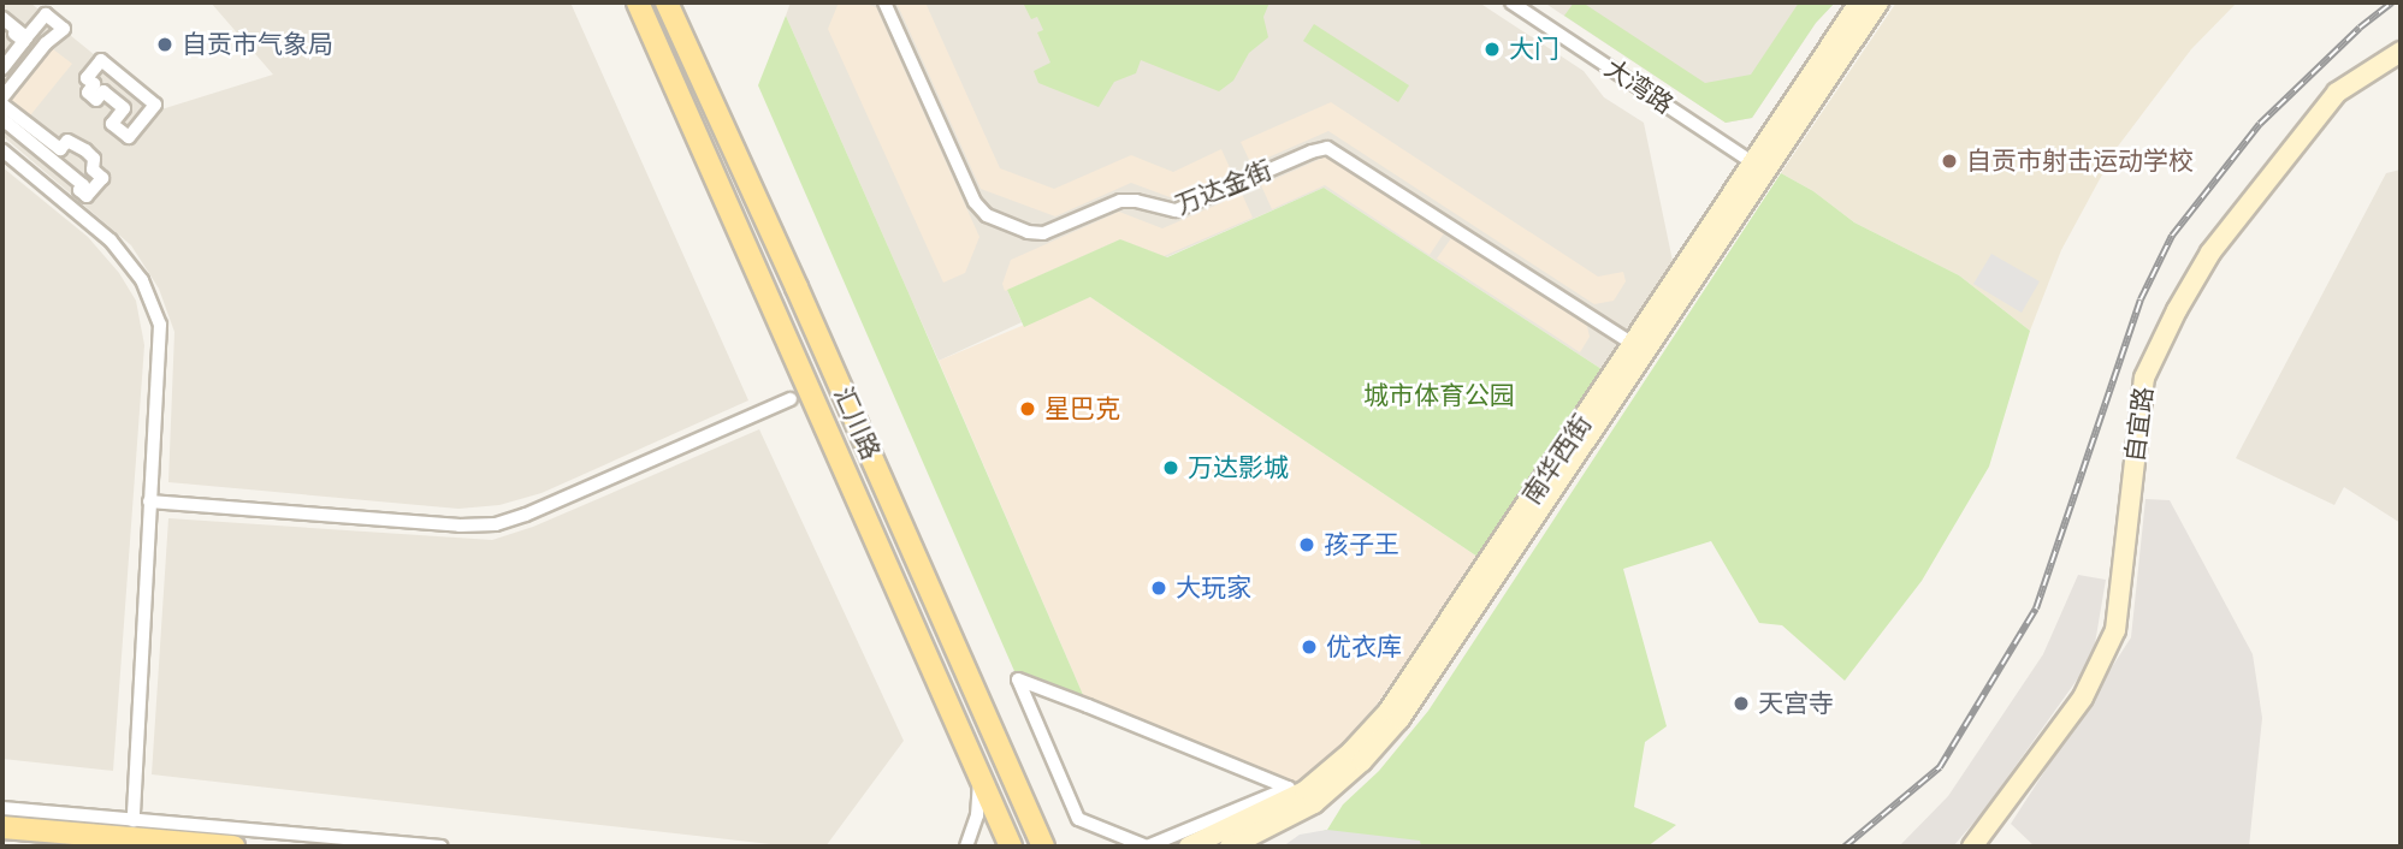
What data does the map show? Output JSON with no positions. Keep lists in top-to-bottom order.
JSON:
{
  "streets": {
    "main road": ["汇川路", "自宜路", "南华西街"],
    "street": ["大湾路", "万达金街"]
  },
  "crossings": [
    ["大湾路", "南华西街"],
    ["万达金街", "南华西街"]
  ],
  "parks": ["城市体育公园"],
  "places": [
    "自贡市气象局",
    "大门",
    "自贡市射击运动学校",
    "星巴克",
    "万达影城",
    "孩子王",
    "大玩家",
    "优衣库",
    "天宫寺"
  ]
}
